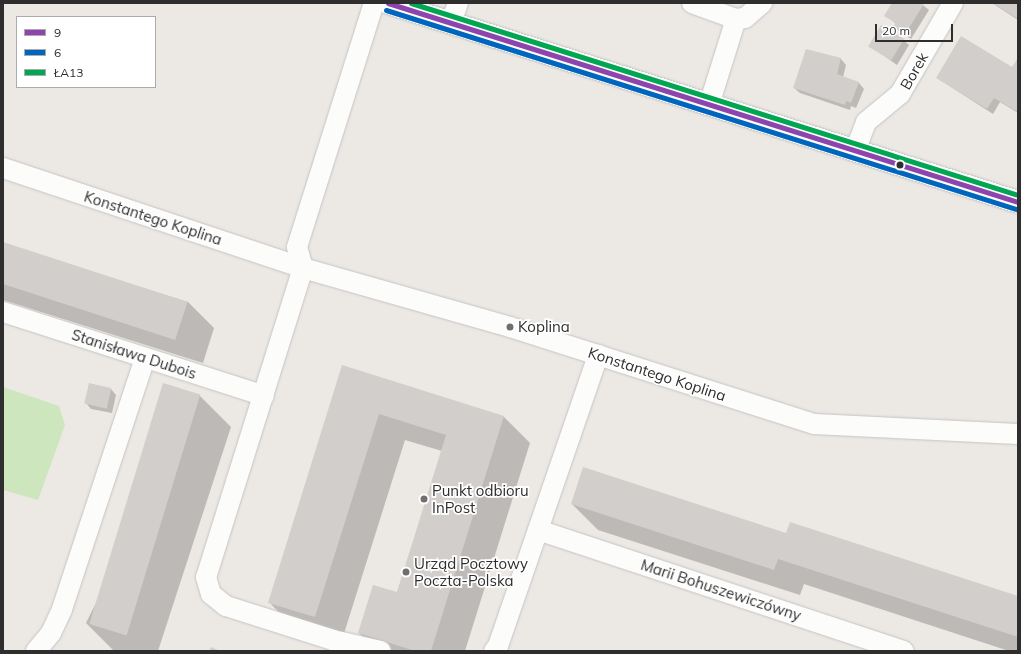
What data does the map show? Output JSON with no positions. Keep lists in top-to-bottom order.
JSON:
{
  "streets": {
    "street": [
      "Borek",
      "Konstantego Koplina",
      "Stanisława Dubois",
      "Marii Bohuszewiczówny"
    ]
  },
  "places": ["Koplina", "Punkt odbioru InPost", "Urząd Pocztowy Poczta-Polska"],
  "lines": ["transit line 9", "transit line ŁA13", "transit line 6"],
  "legend": ["9", "6", "ŁA13"],
  "scale_bar": "20 m"
}
